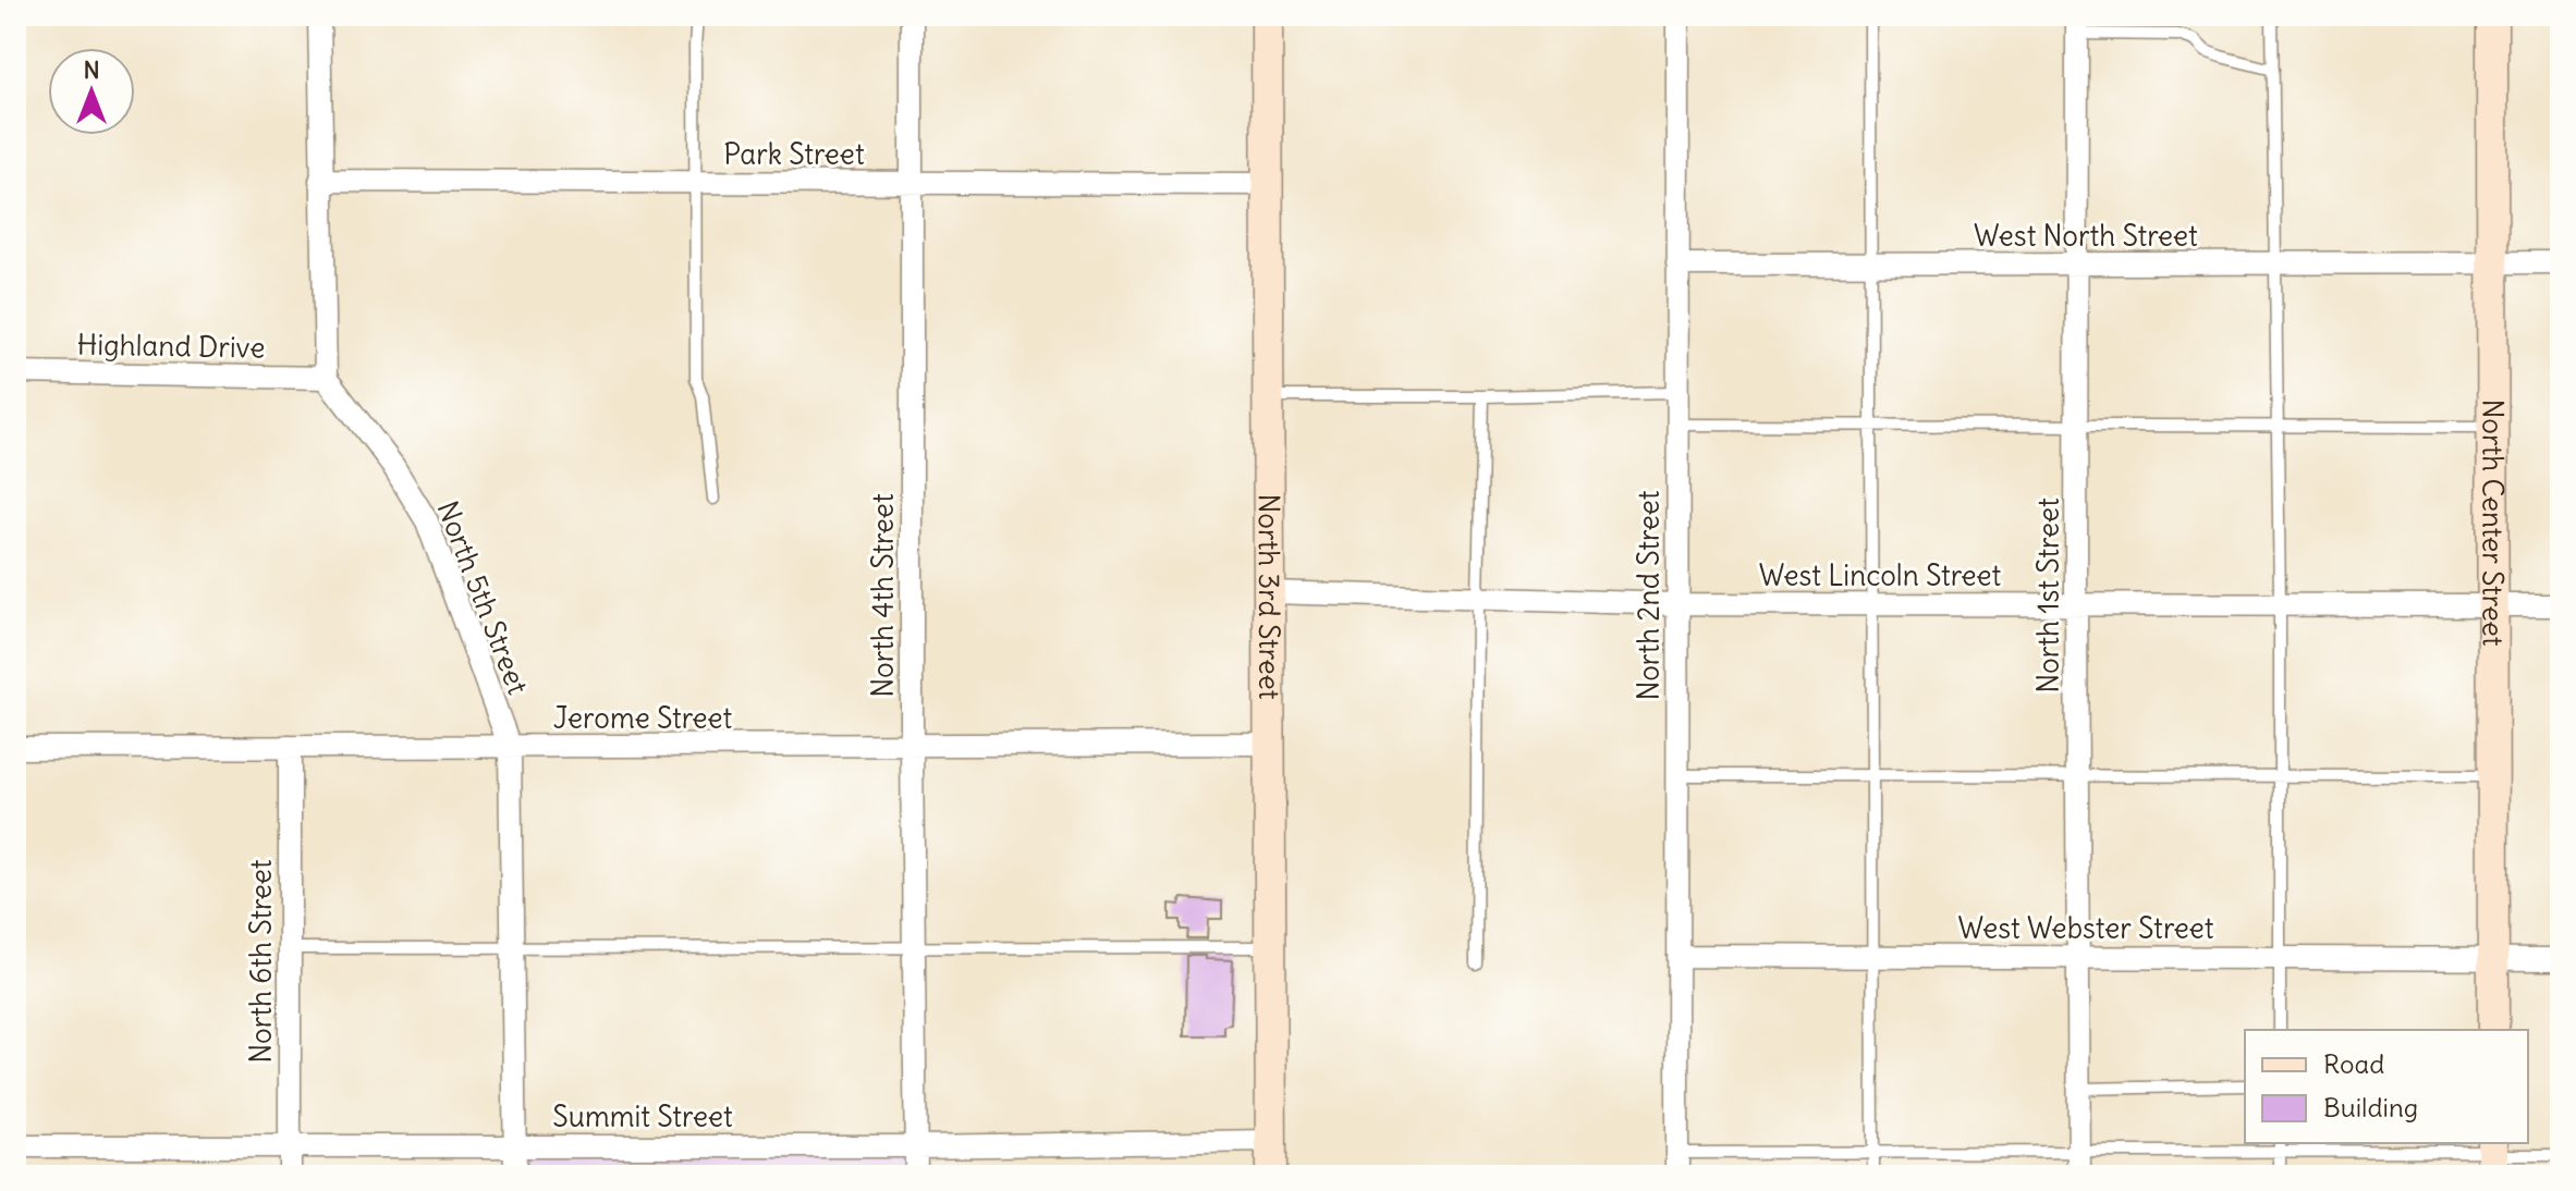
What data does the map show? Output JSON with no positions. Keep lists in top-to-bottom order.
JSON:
{
  "streets": {
    "street": [
      "Park Street",
      "West North Street",
      "Highland Drive",
      "North Center Street",
      "West Lincoln Street",
      "North 4th Street",
      "North 3rd Street",
      "North 2nd Street",
      "North 1st Street",
      "North 5th Street",
      "Jerome Street",
      "West Webster Street",
      "North 6th Street",
      "Summit Street"
    ]
  },
  "crossings": [
    ["Park Street", "North 4th Street"],
    ["Park Street", "North 3rd Street"],
    ["West North Street", "North Center Street"],
    ["West North Street", "North 2nd Street"],
    ["West North Street", "North 1st Street"],
    ["Highland Drive", "North 5th Street"],
    ["North Center Street", "West Lincoln Street"],
    ["North Center Street", "West Webster Street"],
    ["West Lincoln Street", "North 3rd Street"],
    ["West Lincoln Street", "North 2nd Street"],
    ["West Lincoln Street", "North 1st Street"],
    ["North 4th Street", "Jerome Street"],
    ["North 4th Street", "Summit Street"],
    ["North 3rd Street", "Jerome Street"],
    ["North 3rd Street", "Summit Street"],
    ["North 2nd Street", "West Webster Street"],
    ["North 1st Street", "West Webster Street"],
    ["North 5th Street", "Jerome Street"],
    ["North 5th Street", "Summit Street"],
    ["Jerome Street", "North 6th Street"],
    ["North 6th Street", "Summit Street"]
  ],
  "legend": ["Road", "Building"],
  "north": "top"
}
